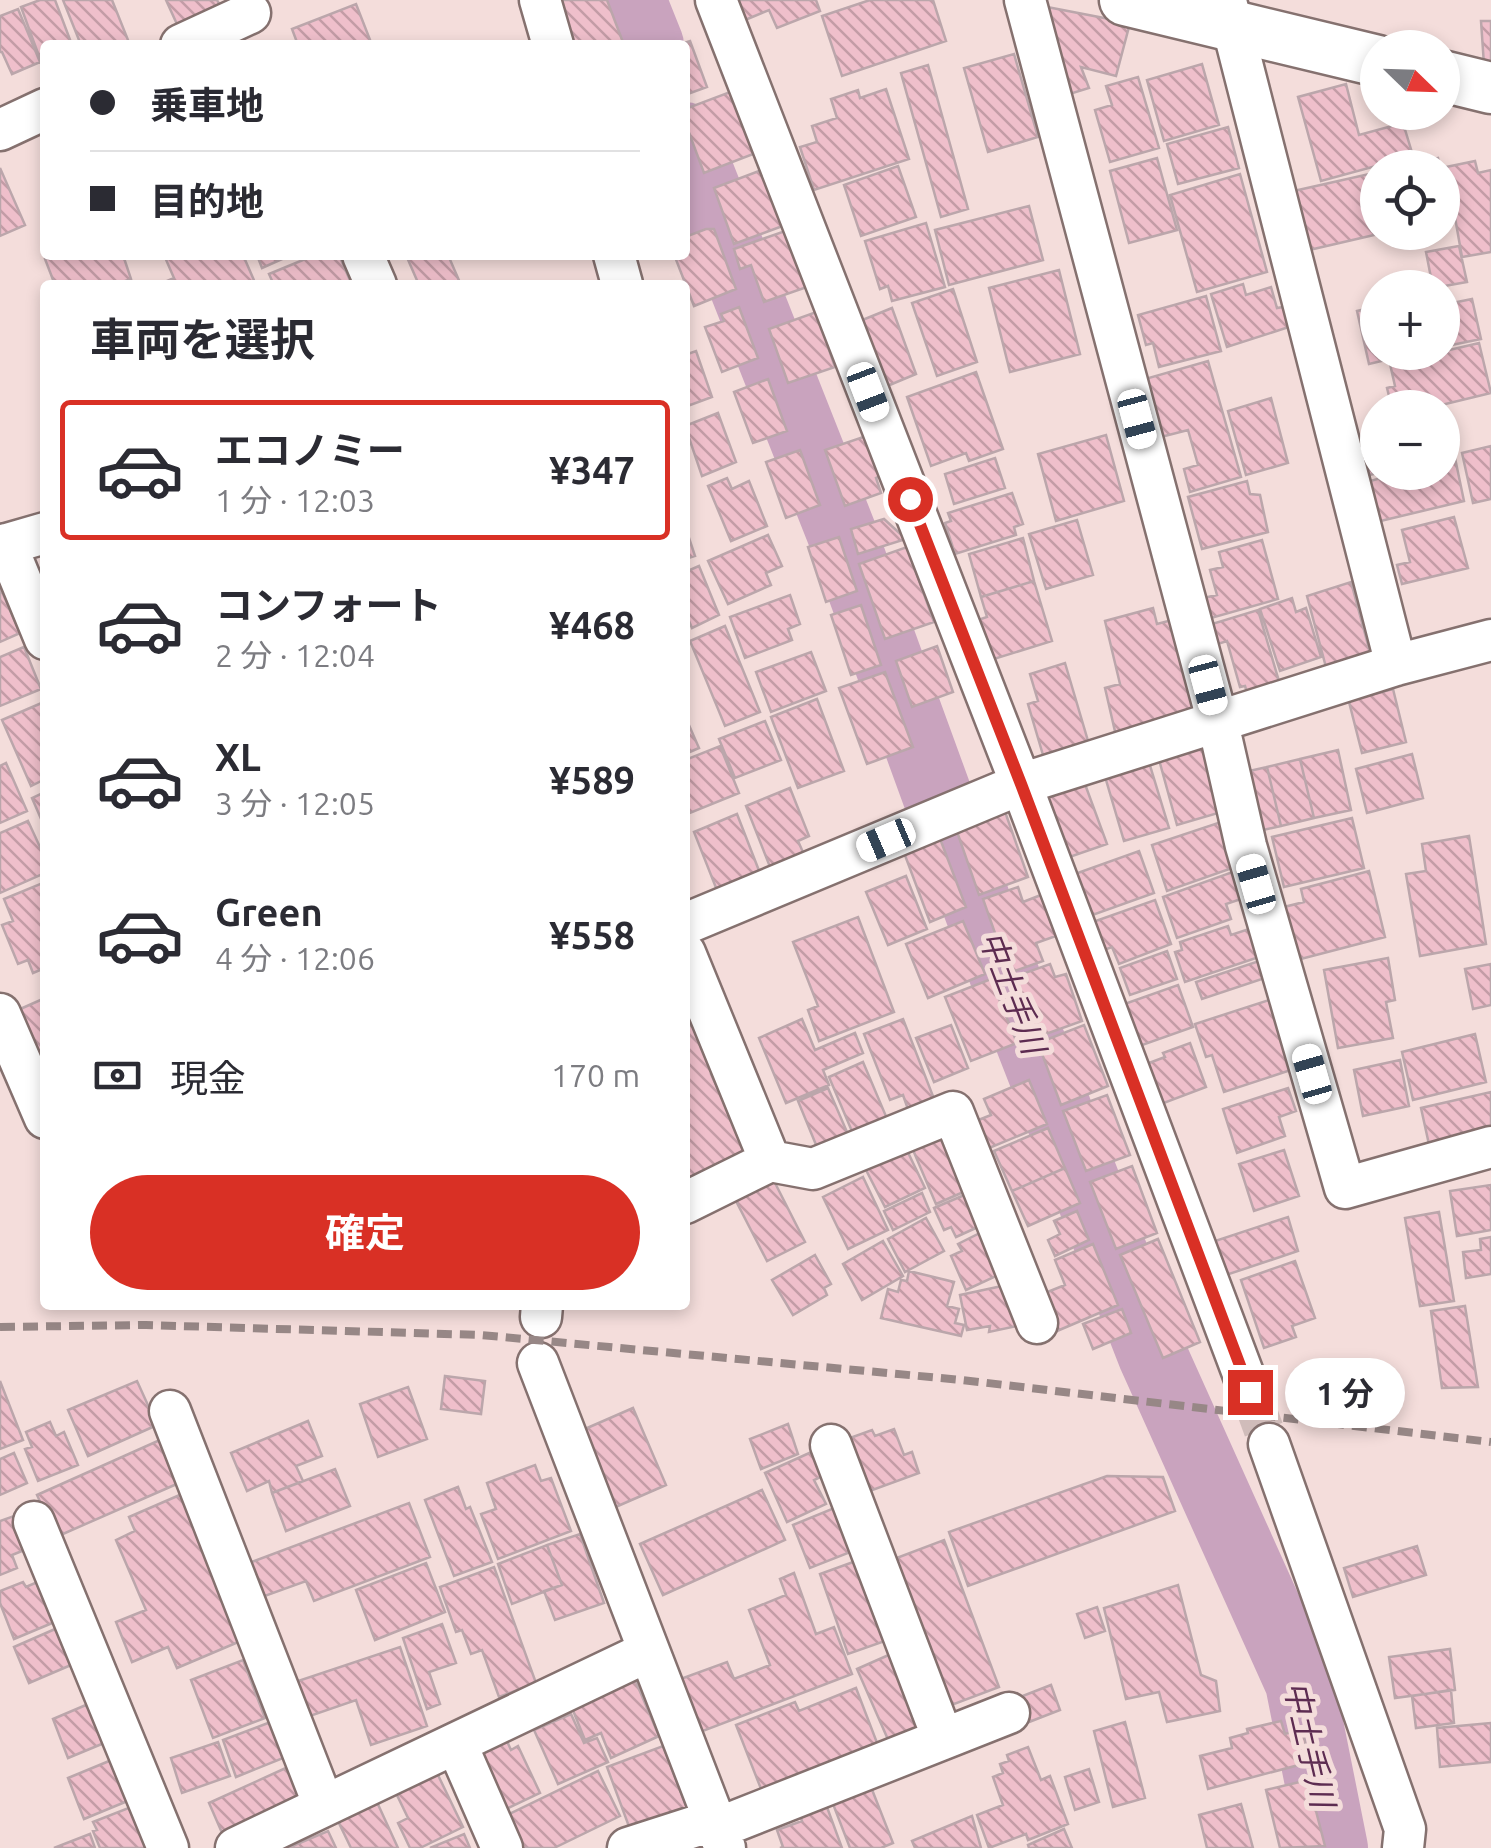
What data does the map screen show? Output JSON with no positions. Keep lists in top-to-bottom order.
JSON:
{
  "water": ["中土手川"],
  "north": "bottom right",
  "page": {
    "map_buttons": ["+", "−"],
    "banner": ["乗車地", "目的地"],
    "heading": "車両を選択",
    "list": [
      {
        "name": "エコノミー",
        "note": "1 分 · 12:03",
        "value": "¥347"
      },
      {
        "name": "コンフォート",
        "note": "2 分 · 12:04",
        "value": "¥468"
      },
      {
        "name": "XL",
        "note": "3 分 · 12:05",
        "value": "¥589"
      },
      {
        "name": "Green",
        "note": "4 分 · 12:06",
        "value": "¥558"
      }
    ],
    "pay": ["現金", "170 m"],
    "buttons": "確定",
    "bubble": "1 分"
  }
}
